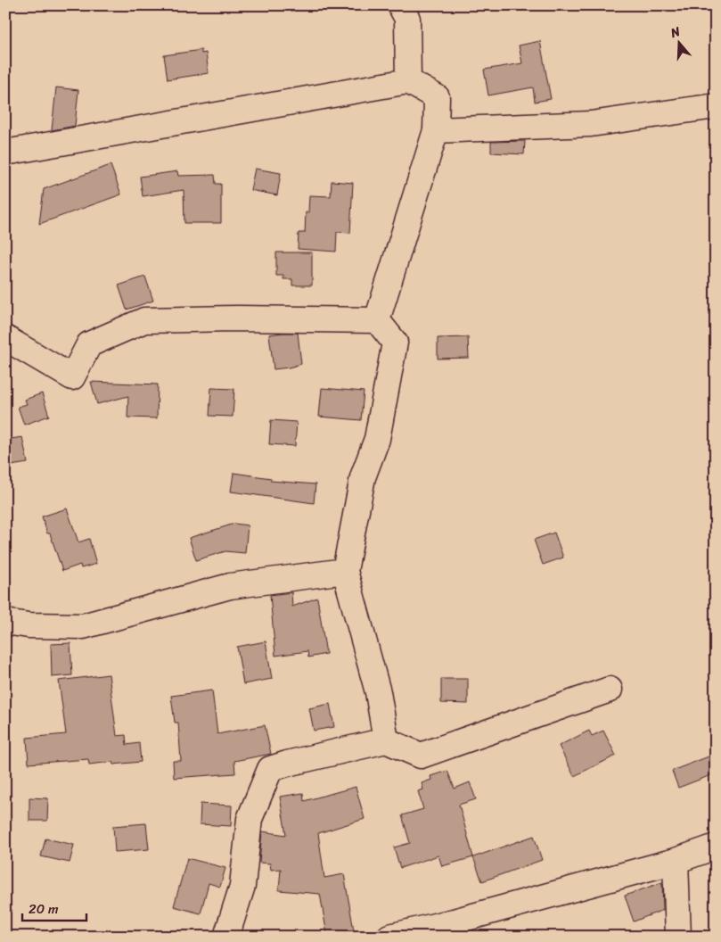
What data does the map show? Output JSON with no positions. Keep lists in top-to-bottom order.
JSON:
{
  "scale_bar": "20 m",
  "north": "top"
}
